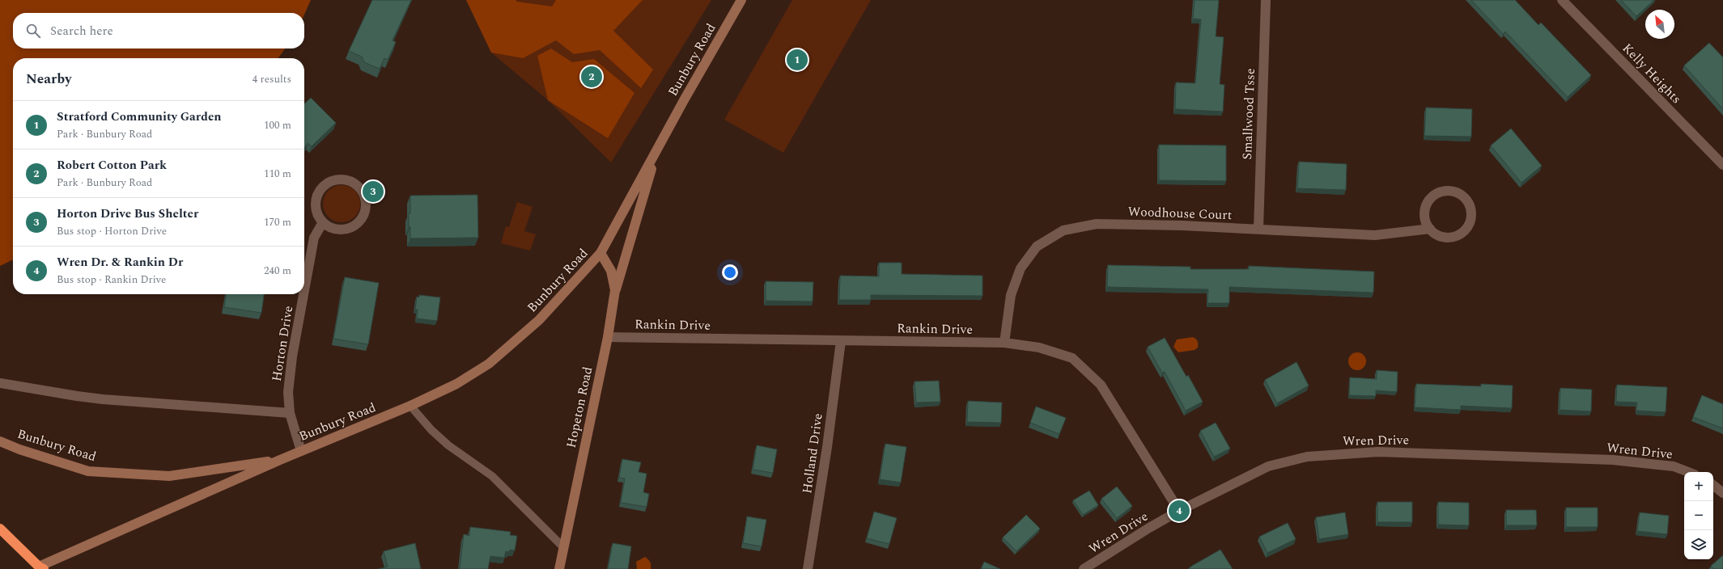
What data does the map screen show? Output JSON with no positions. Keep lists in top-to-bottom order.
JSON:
{
  "streets": {
    "main road": ["Bunbury Road", "Hopeton Road"],
    "street": [
      "Kelly Heights",
      "Smallwood Tsse",
      "Woodhouse Court",
      "Rankin Drive",
      "Horton Drive",
      "Wren Drive",
      "Holland Drive"
    ]
  },
  "crossings": [
    ["Bunbury Road", "Horton Drive"],
    ["Bunbury Road", "Hopeton Road"],
    ["Smallwood Tsse", "Woodhouse Court"],
    ["Woodhouse Court", "Rankin Drive"],
    ["Rankin Drive", "Hopeton Road"],
    ["Rankin Drive", "Wren Drive"],
    ["Rankin Drive", "Holland Drive"]
  ],
  "north": "top left",
  "page": {
    "search": "Search here",
    "pins": [
      "1",
      "2",
      "3",
      "4"
    ],
    "heading": ["Nearby", "4 results"],
    "list": [
      {
        "mark": "1",
        "name": "Stratford Community Garden",
        "note": "Park · Bunbury Road",
        "value": "100 m"
      },
      {
        "mark": "2",
        "name": "Robert Cotton Park",
        "note": "Park · Bunbury Road",
        "value": "110 m"
      },
      {
        "mark": "3",
        "name": "Horton Drive Bus Shelter",
        "note": "Bus stop · Horton Drive",
        "value": "170 m"
      },
      {
        "mark": "4",
        "name": "Wren Dr. & Rankin Dr",
        "note": "Bus stop · Rankin Drive",
        "value": "240 m"
      }
    ],
    "map_buttons": ["+", "−"]
  }
}
